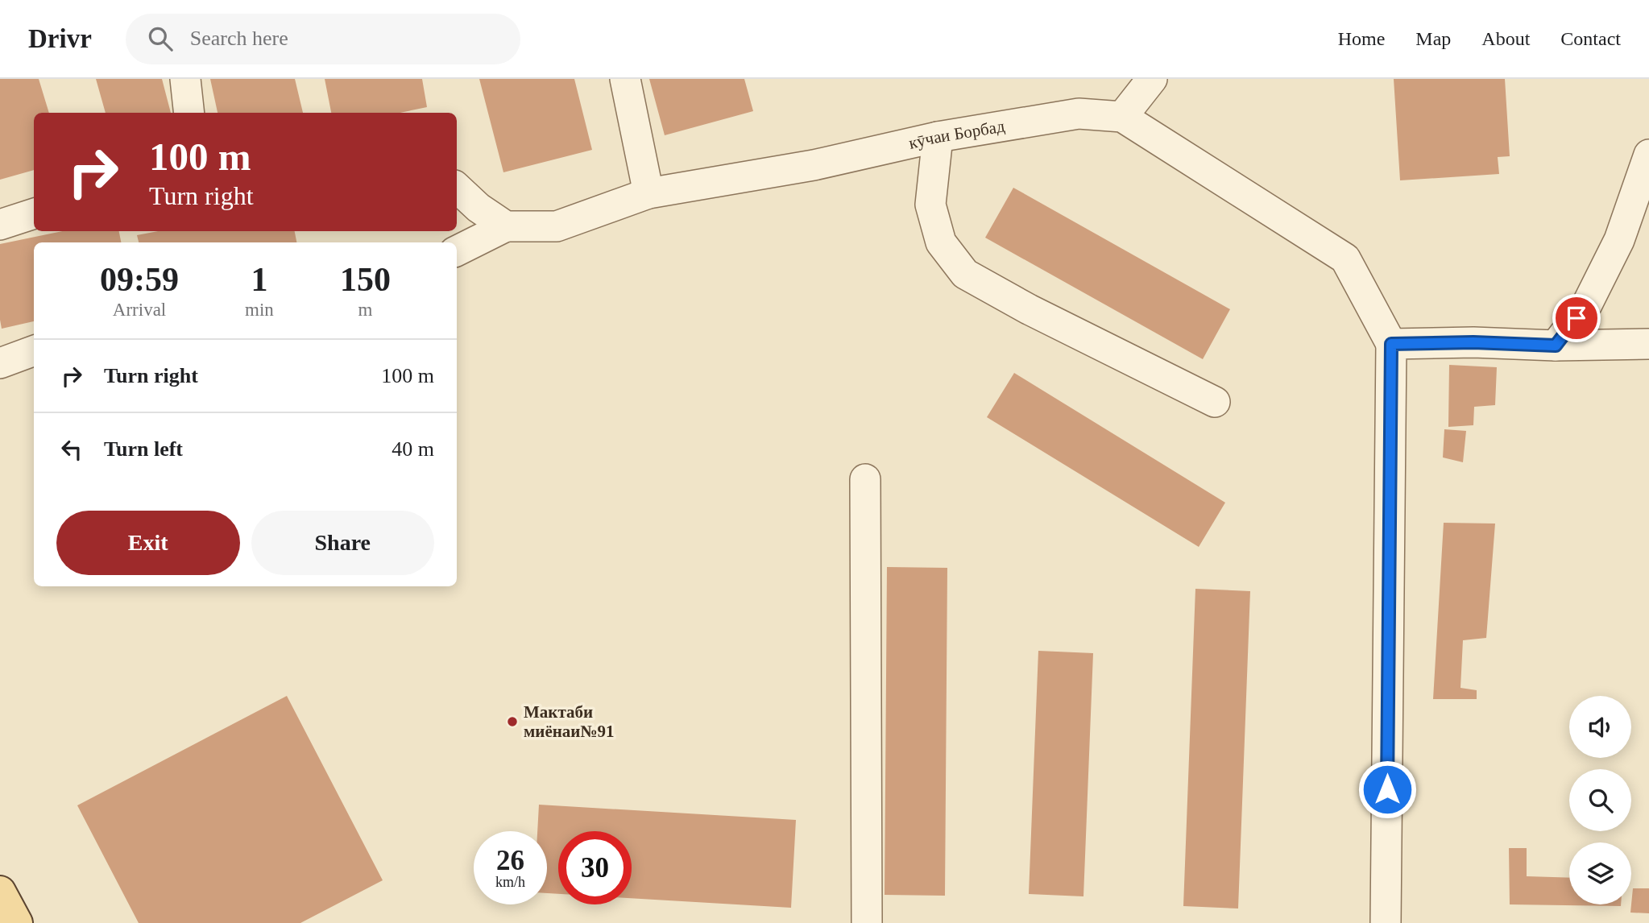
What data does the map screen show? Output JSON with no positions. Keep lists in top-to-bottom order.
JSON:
{
  "streets": {
    "street": ["кӯчаи Борбад"]
  },
  "places": ["Мактаби миёнаи№91"],
  "page": {
    "header": "Drivr",
    "search": "Search here",
    "nav": [
      "Home",
      "Map",
      "About",
      "Contact"
    ],
    "turn": ["100 m", "Turn right"],
    "eta": [
      "09:59",
      "Arrival",
      "1",
      "min",
      "150",
      "m"
    ],
    "list": [
      {
        "name": "Turn right",
        "value": "100 m"
      },
      {
        "name": "Turn left",
        "value": "40 m"
      }
    ],
    "buttons": ["Exit", "Share"],
    "speed": "26 km/h",
    "limit": "30"
  }
}
